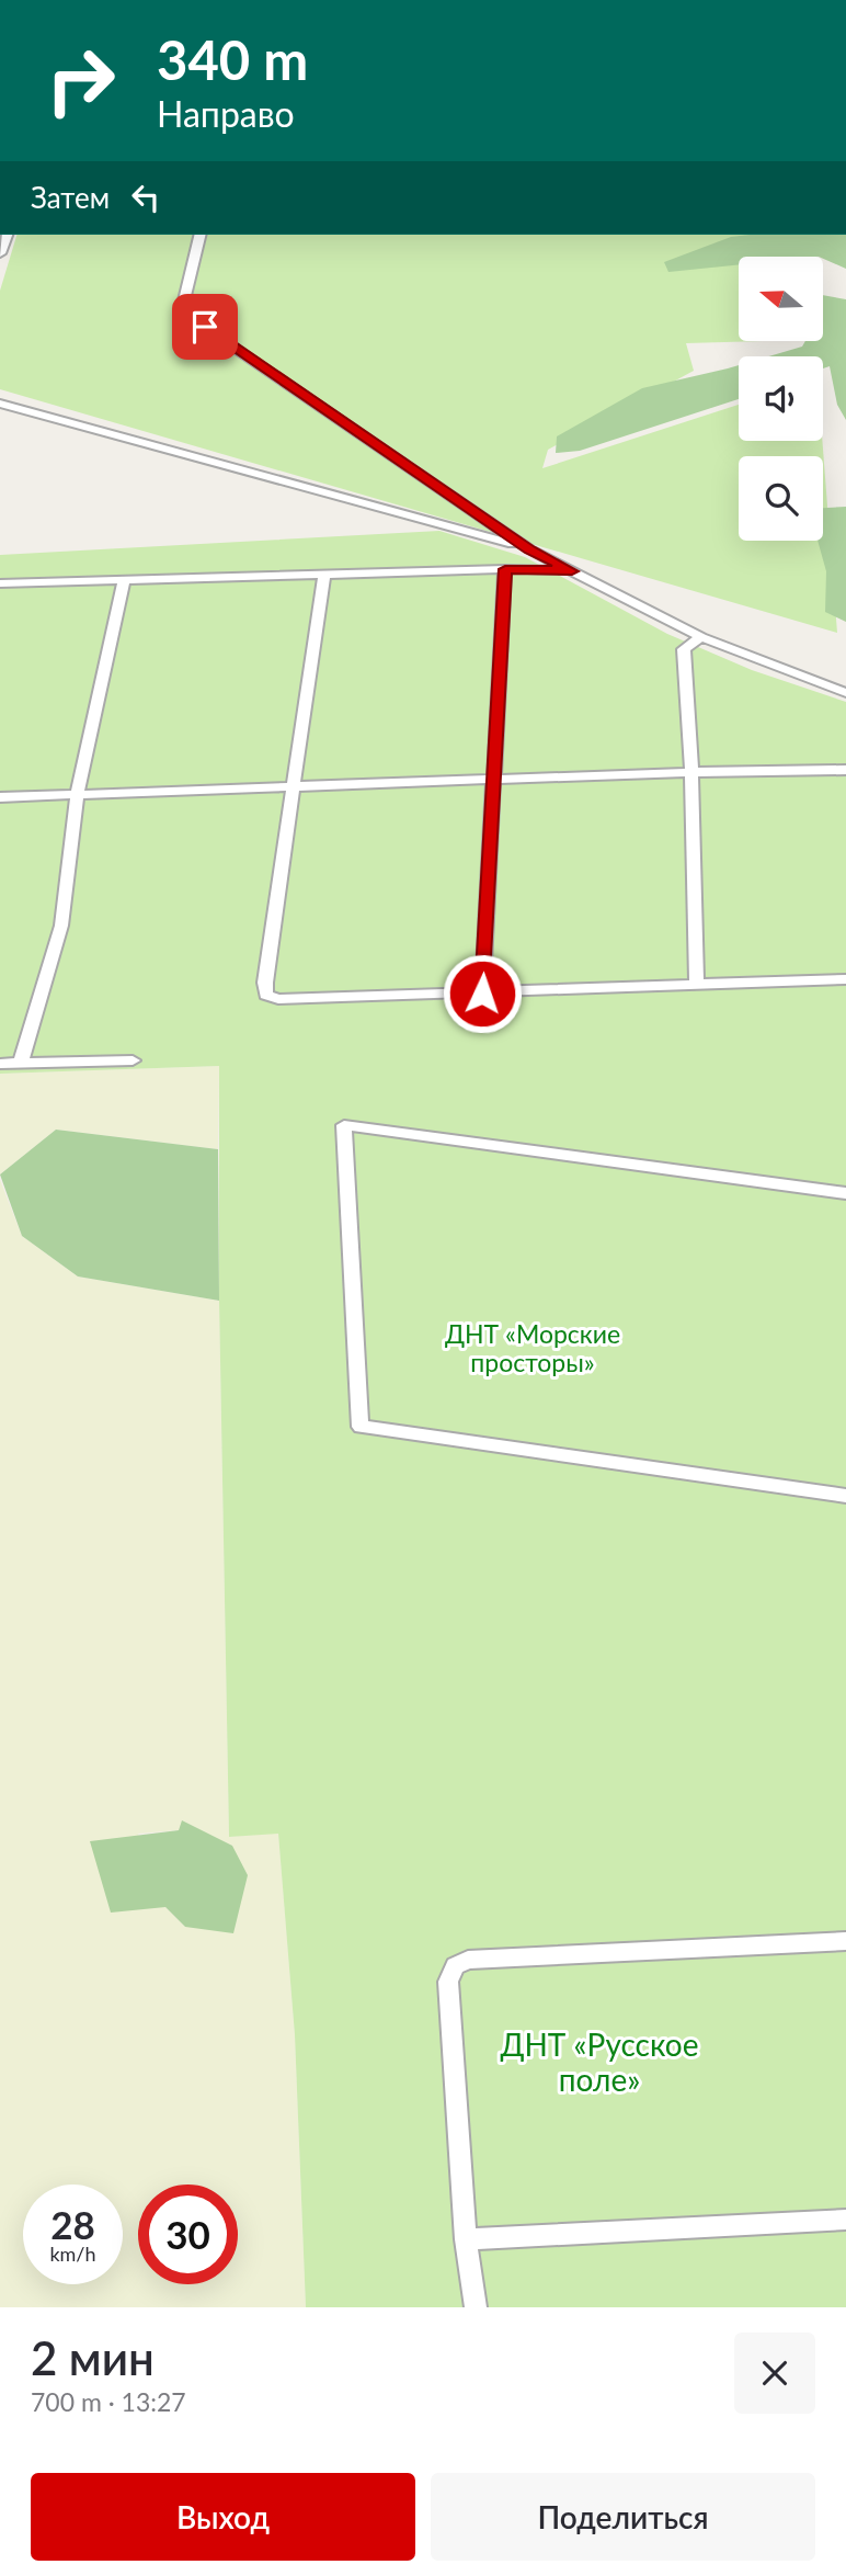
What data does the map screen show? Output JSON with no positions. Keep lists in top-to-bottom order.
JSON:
{
  "parks": ["ДНТ «Морские просторы»", "ДНТ «Русское поле»"],
  "north": "left",
  "page": {
    "turn": ["340 m", "Направо"],
    "then": "Затем",
    "speed": "28 km/h",
    "limit": "30",
    "heading": ["2 мин", "700 m · 13:27"],
    "buttons": ["Выход", "Поделиться"]
  }
}
